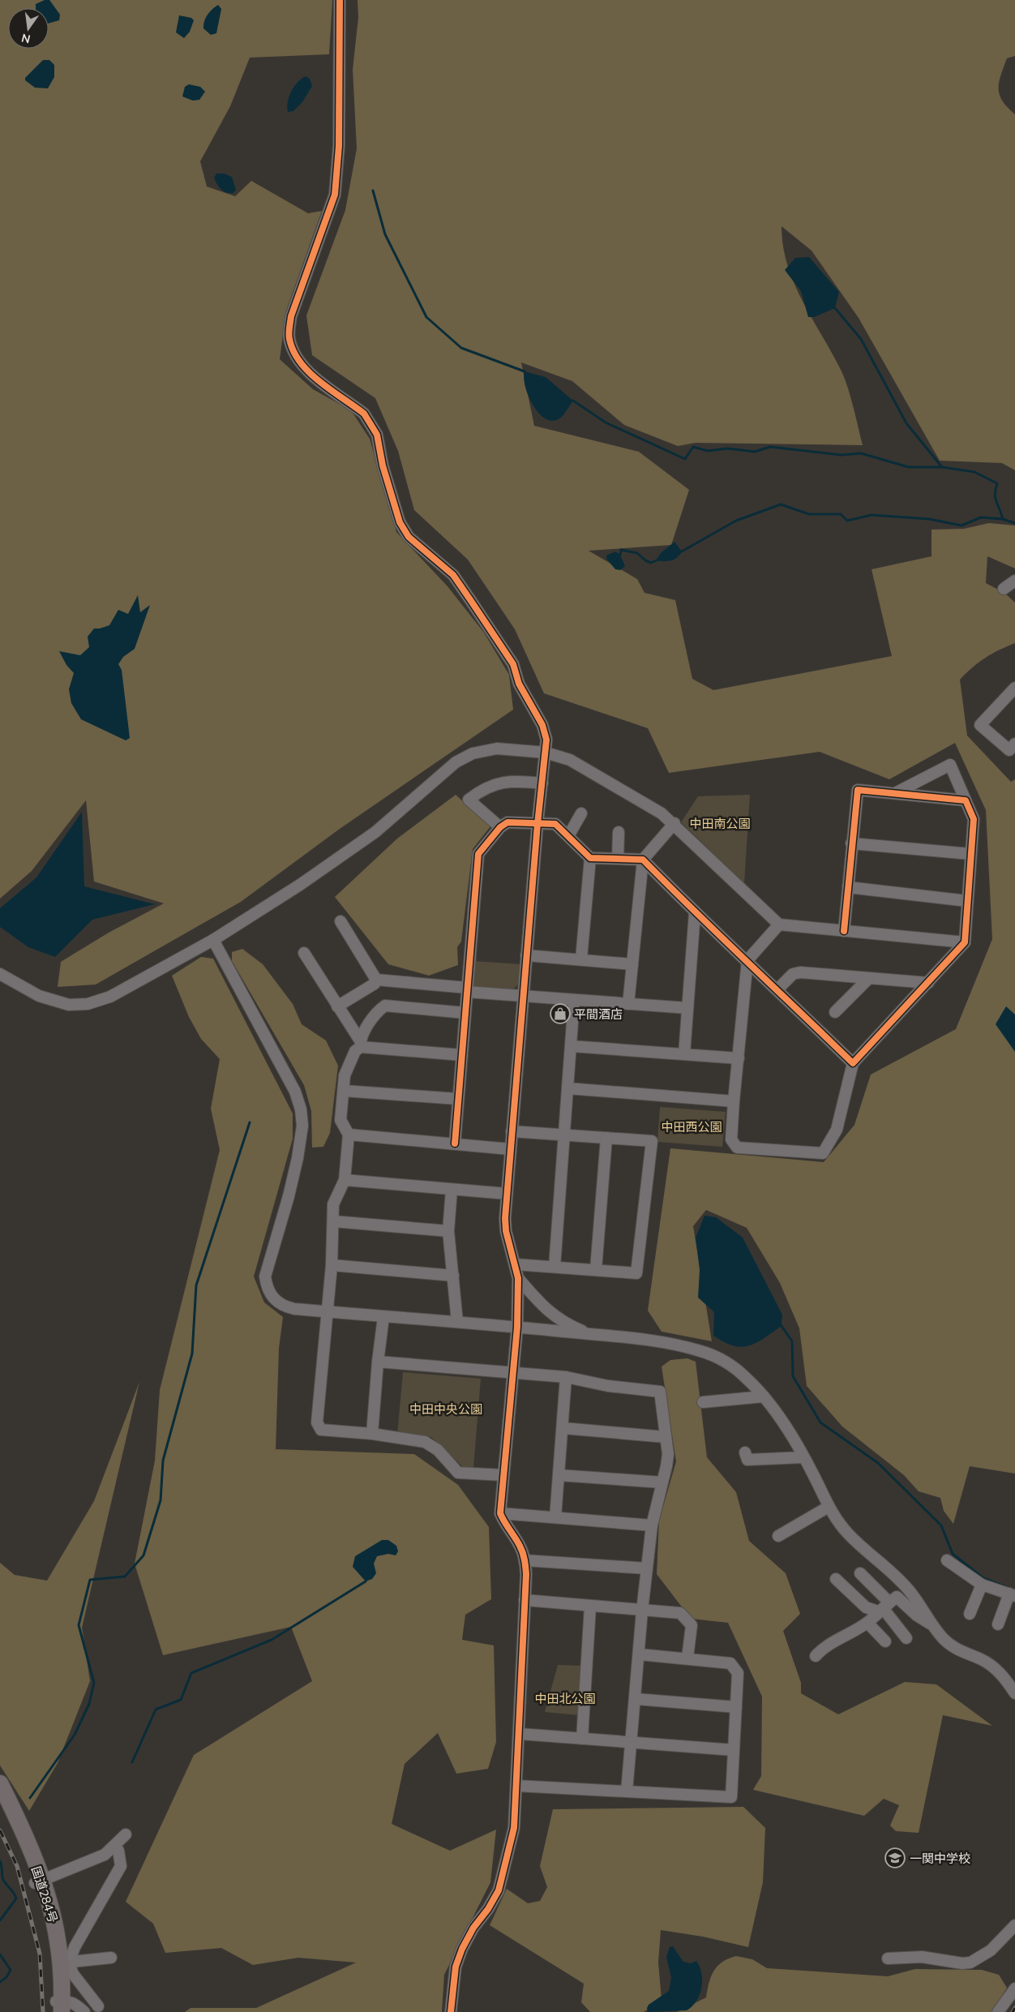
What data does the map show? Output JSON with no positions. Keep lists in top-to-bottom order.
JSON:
{
  "streets": {
    "highway": ["国道284号"]
  },
  "parks": [
    "中田南公園",
    "中田西公園",
    "中田中央公園",
    "中田北公園"
  ],
  "places": {
    "shop": ["平間酒店"],
    "school or university": ["一関中学校"]
  },
  "north": "bottom"
}
